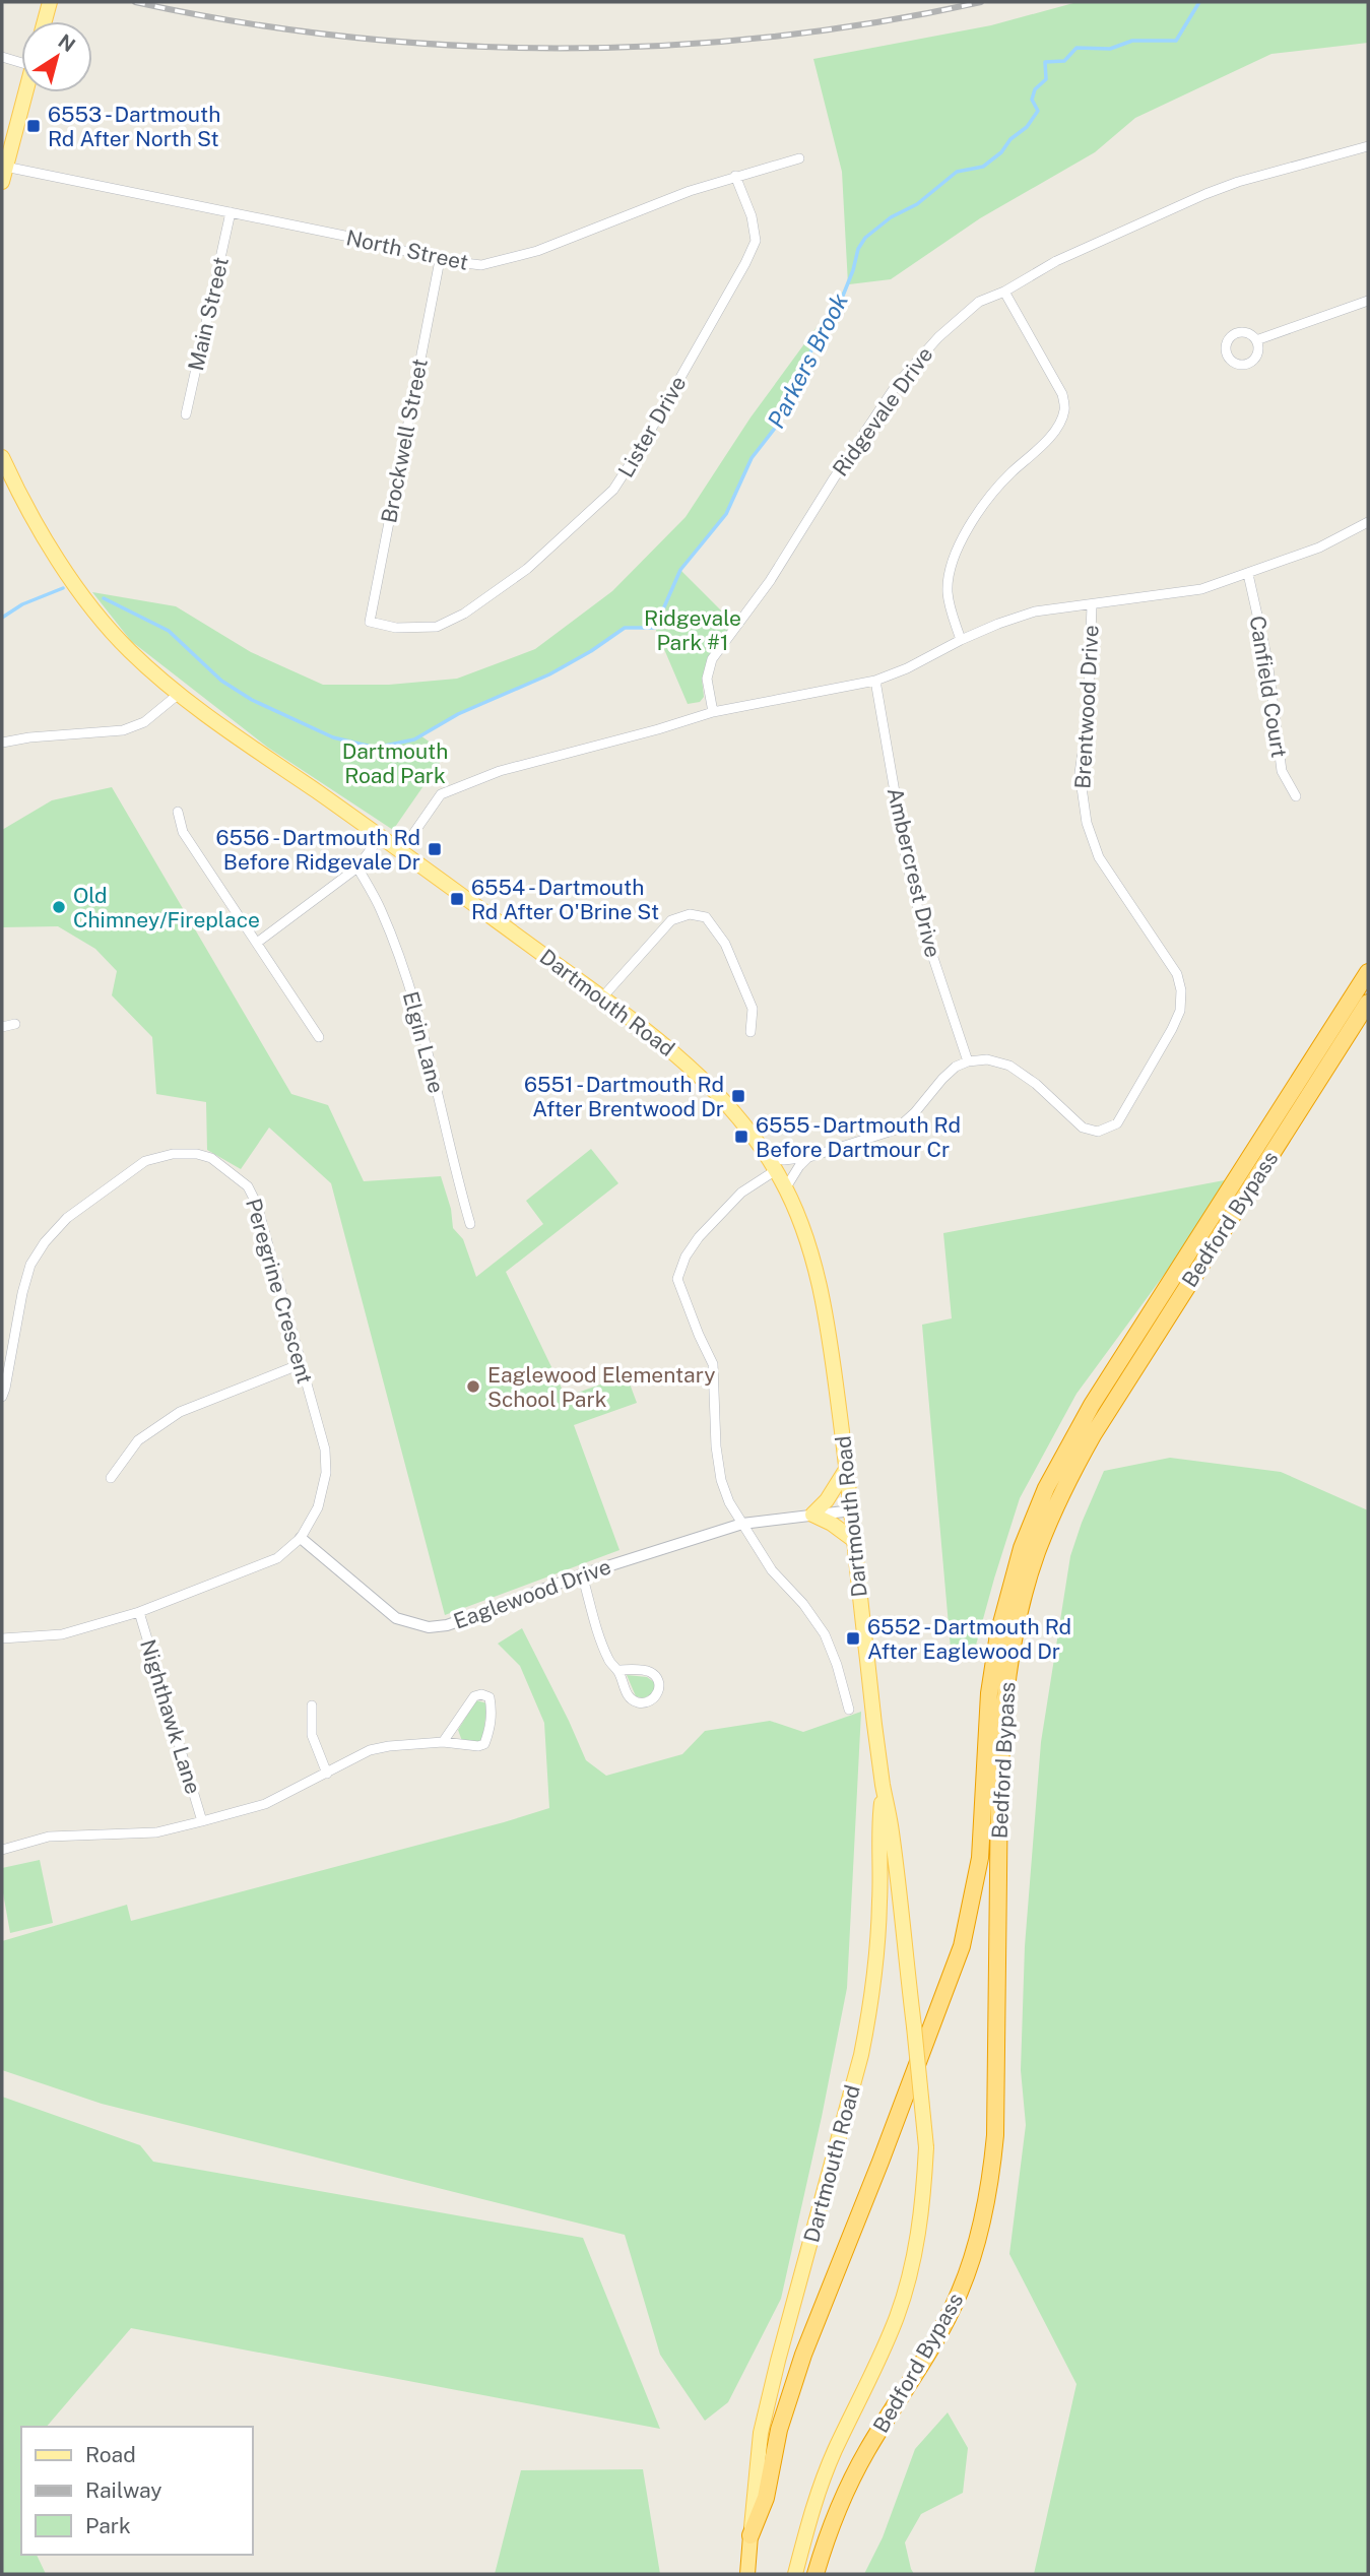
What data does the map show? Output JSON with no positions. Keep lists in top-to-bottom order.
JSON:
{
  "streets": {
    "highway": ["Bedford Bypass"],
    "main road": ["Dartmouth Road"],
    "street": [
      "North Street",
      "Main Street",
      "Ridgevale Drive",
      "Lister Drive",
      "Brockwell Street",
      "Canfield Court",
      "Brentwood Drive",
      "Ambercrest Drive",
      "Elgin Lane",
      "Peregrine Crescent",
      "Eaglewood Drive",
      "Nighthawk Lane"
    ]
  },
  "crossings": [
    ["North Street", "Main Street"],
    ["North Street", "Lister Drive"],
    ["North Street", "Brockwell Street"],
    ["Lister Drive", "Brockwell Street"],
    ["Brentwood Drive", "Ambercrest Drive"],
    ["Dartmouth Road", "Bedford Bypass"],
    ["Dartmouth Road", "Eaglewood Drive"],
    ["Peregrine Crescent", "Eaglewood Drive"]
  ],
  "water": ["Parkers Brook"],
  "parks": ["Ridgevale Park #1", "Dartmouth Road Park"],
  "places": {
    "transit": [
      "6553 - Dartmouth Rd After North St",
      "6556 - Dartmouth Rd Before Ridgevale Dr",
      "6554 - Dartmouth Rd After O'Brine St",
      "6551 - Dartmouth Rd After Brentwood Dr",
      "6555 - Dartmouth Rd Before Dartmour Cr",
      "6552 - Dartmouth Rd After Eaglewood Dr"
    ],
    "other": ["Old Chimney/Fireplace", "Eaglewood Elementary School Park"]
  },
  "legend": ["Road", "Railway", "Park"],
  "north": "top right"
}
